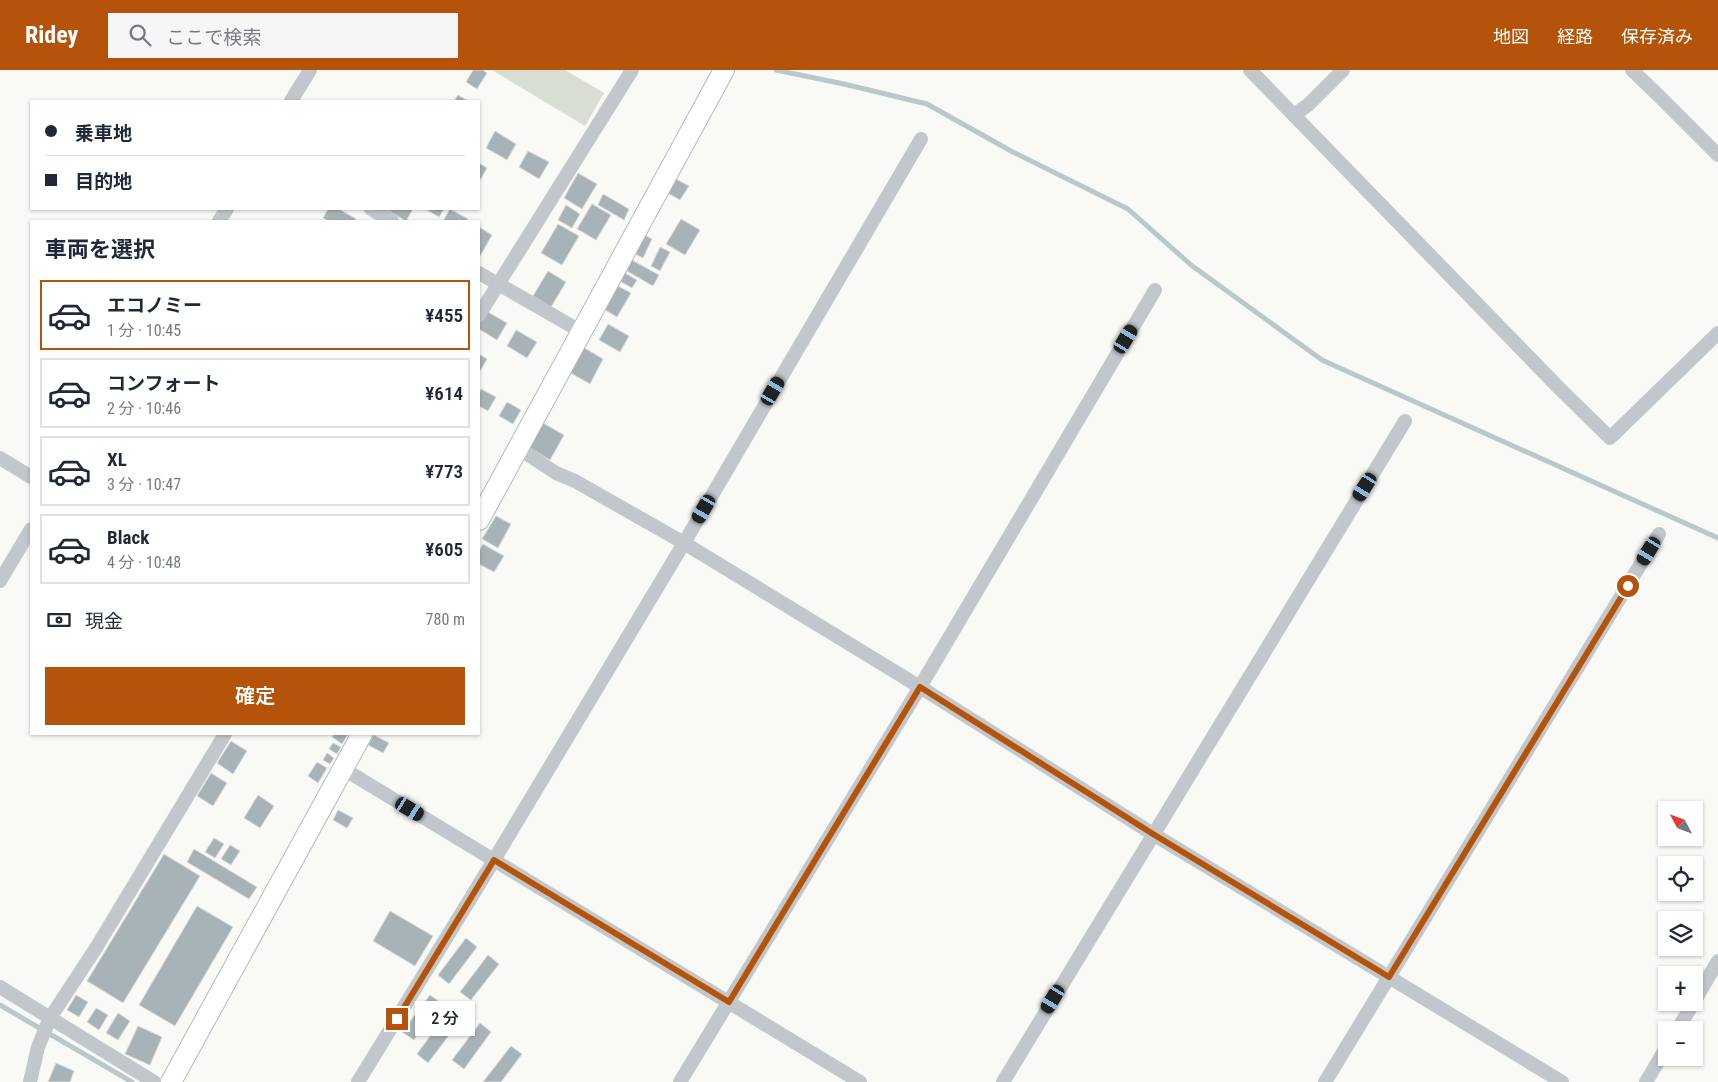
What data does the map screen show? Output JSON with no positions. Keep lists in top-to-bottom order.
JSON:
{
  "north": "top left",
  "page": {
    "header": "Ridey",
    "search": "ここで検索",
    "nav": ["地図", "経路", "保存済み"],
    "banner": ["乗車地", "目的地"],
    "heading": "車両を選択",
    "list": [
      {
        "name": "エコノミー",
        "note": "1 分 · 10:45",
        "value": "¥455"
      },
      {
        "name": "コンフォート",
        "note": "2 分 · 10:46",
        "value": "¥614"
      },
      {
        "name": "XL",
        "note": "3 分 · 10:47",
        "value": "¥773"
      },
      {
        "name": "Black",
        "note": "4 分 · 10:48",
        "value": "¥605"
      }
    ],
    "pay": ["現金", "780 m"],
    "buttons": "確定",
    "map_buttons": ["+", "−"],
    "bubble": "2 分"
  }
}
